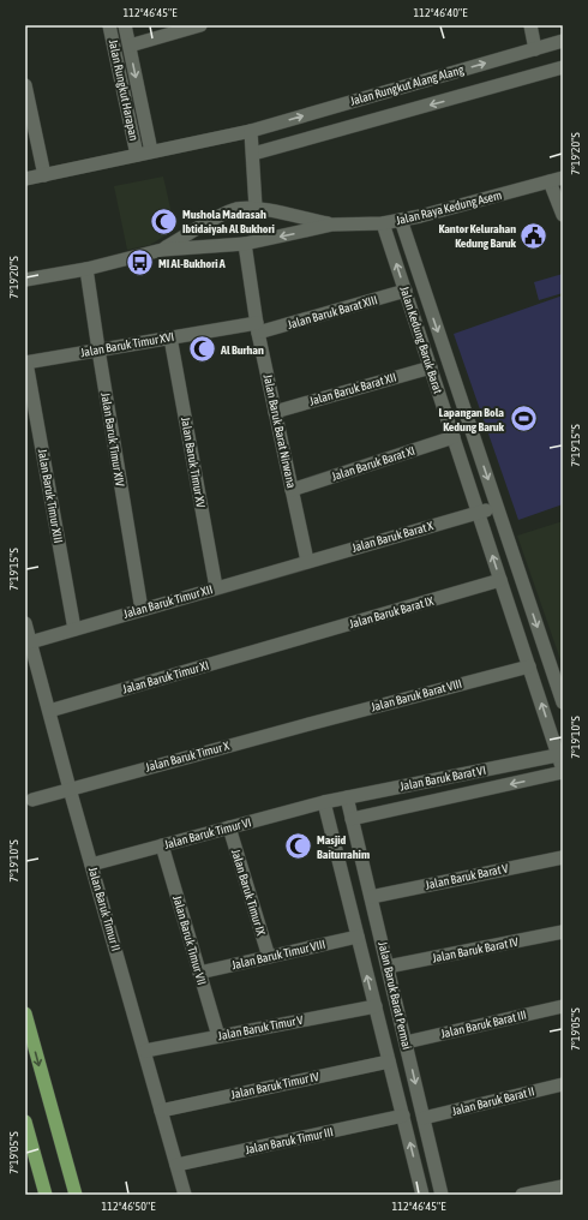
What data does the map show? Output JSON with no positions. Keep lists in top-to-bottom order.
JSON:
{
  "streets": {
    "street": [
      "Jalan Rungkut Alang Alang",
      "Jalan Rungkut Harapan",
      "Jalan Raya Kedung Asem",
      "Jalan Baruk Barat XIII",
      "Jalan Kedung Baruk Barat",
      "Jalan Baruk Timur XVI",
      "Jalan Baruk Barat XII",
      "Jalan Baruk Barat Nirwana",
      "Jalan Baruk Timur XIV",
      "Jalan Baruk Timur XV",
      "Jalan Baruk Barat XI",
      "Jalan Baruk Timur XIII",
      "Jalan Baruk Barat X",
      "Jalan Baruk Timur XII",
      "Jalan Baruk Barat IX",
      "Jalan Baruk Timur XI",
      "Jalan Baruk Barat VIII",
      "Jalan Baruk Timur X",
      "Jalan Baruk Barat VI",
      "Jalan Baruk Timur VI",
      "Jalan Baruk Barat V",
      "Jalan Baruk Timur IX",
      "Jalan Baruk Timur II",
      "Jalan Baruk Timur VII",
      "Jalan Baruk Barat IV",
      "Jalan Baruk Timur VIII",
      "Jalan Baruk Barat Permai",
      "Jalan Baruk Barat III",
      "Jalan Baruk Timur V",
      "Jalan Baruk Timur IV",
      "Jalan Baruk Barat II",
      "Jalan Baruk Timur III"
    ]
  },
  "crossings": [
    ["Jalan Rungkut Alang Alang", "Jalan Rungkut Harapan"],
    ["Jalan Raya Kedung Asem", "Jalan Kedung Baruk Barat"],
    ["Jalan Raya Kedung Asem", "Jalan Baruk Barat Nirwana"],
    ["Jalan Raya Kedung Asem", "Jalan Baruk Timur XIV"],
    ["Jalan Baruk Barat XIII", "Jalan Kedung Baruk Barat"],
    ["Jalan Baruk Barat XIII", "Jalan Baruk Timur XVI"],
    ["Jalan Baruk Barat XIII", "Jalan Baruk Barat Nirwana"],
    ["Jalan Kedung Baruk Barat", "Jalan Baruk Barat XII"],
    ["Jalan Kedung Baruk Barat", "Jalan Baruk Barat XI"],
    ["Jalan Kedung Baruk Barat", "Jalan Baruk Barat X"],
    ["Jalan Kedung Baruk Barat", "Jalan Baruk Barat IX"],
    ["Jalan Kedung Baruk Barat", "Jalan Baruk Barat VIII"],
    ["Jalan Kedung Baruk Barat", "Jalan Baruk Barat VI"],
    ["Jalan Baruk Timur XVI", "Jalan Baruk Barat Nirwana"],
    ["Jalan Baruk Timur XVI", "Jalan Baruk Timur XIV"],
    ["Jalan Baruk Timur XVI", "Jalan Baruk Timur XV"],
    ["Jalan Baruk Timur XVI", "Jalan Baruk Timur XIII"],
    ["Jalan Baruk Barat XII", "Jalan Baruk Barat Nirwana"],
    ["Jalan Baruk Barat Nirwana", "Jalan Baruk Barat XI"],
    ["Jalan Baruk Barat Nirwana", "Jalan Baruk Barat X"],
    ["Jalan Baruk Barat Nirwana", "Jalan Baruk Timur XII"],
    ["Jalan Baruk Timur XIV", "Jalan Baruk Timur XII"],
    ["Jalan Baruk Timur XV", "Jalan Baruk Timur XII"],
    ["Jalan Baruk Timur XIII", "Jalan Baruk Timur XII"],
    ["Jalan Baruk Barat X", "Jalan Baruk Timur XII"],
    ["Jalan Baruk Timur XII", "Jalan Baruk Timur II"],
    ["Jalan Baruk Barat IX", "Jalan Baruk Timur XI"],
    ["Jalan Baruk Timur XI", "Jalan Baruk Timur II"],
    ["Jalan Baruk Barat VIII", "Jalan Baruk Timur X"],
    ["Jalan Baruk Timur X", "Jalan Baruk Timur II"],
    ["Jalan Baruk Barat VI", "Jalan Baruk Timur VI"],
    ["Jalan Baruk Barat VI", "Jalan Baruk Barat Permai"],
    ["Jalan Baruk Timur VI", "Jalan Baruk Timur IX"],
    ["Jalan Baruk Timur VI", "Jalan Baruk Timur II"],
    ["Jalan Baruk Timur VI", "Jalan Baruk Timur VII"],
    ["Jalan Baruk Timur VI", "Jalan Baruk Barat Permai"],
    ["Jalan Baruk Barat V", "Jalan Baruk Barat Permai"],
    ["Jalan Baruk Timur IX", "Jalan Baruk Timur VIII"],
    ["Jalan Baruk Timur II", "Jalan Baruk Timur V"],
    ["Jalan Baruk Timur II", "Jalan Baruk Timur IV"],
    ["Jalan Baruk Timur II", "Jalan Baruk Timur III"],
    ["Jalan Baruk Timur VII", "Jalan Baruk Timur VIII"],
    ["Jalan Baruk Timur VII", "Jalan Baruk Timur V"],
    ["Jalan Baruk Barat IV", "Jalan Baruk Barat Permai"],
    ["Jalan Baruk Timur VIII", "Jalan Baruk Barat Permai"],
    ["Jalan Baruk Barat Permai", "Jalan Baruk Barat III"],
    ["Jalan Baruk Barat Permai", "Jalan Baruk Timur V"],
    ["Jalan Baruk Barat Permai", "Jalan Baruk Timur IV"],
    ["Jalan Baruk Barat Permai", "Jalan Baruk Barat II"],
    ["Jalan Baruk Barat Permai", "Jalan Baruk Timur III"]
  ],
  "places": {
    "mosque": ["Mushola Madrasah Ibtidaiyah Al Bukhori", "Al Burhan", "Masjid Baiturrahim"],
    "public building": ["Kantor Kelurahan Kedung Baruk"],
    "bus stop": ["MI Al-Bukhori A"],
    "sports": ["Lapangan Bola Kedung Baruk"]
  },
  "coordinates": [
    "112°46'45\"E",
    "112°46'40\"E",
    "7°19'20\"S",
    "7°19'15\"S",
    "7°19'10\"S",
    "7°19'05\"S",
    "112°46'50\"E"
  ]
}
